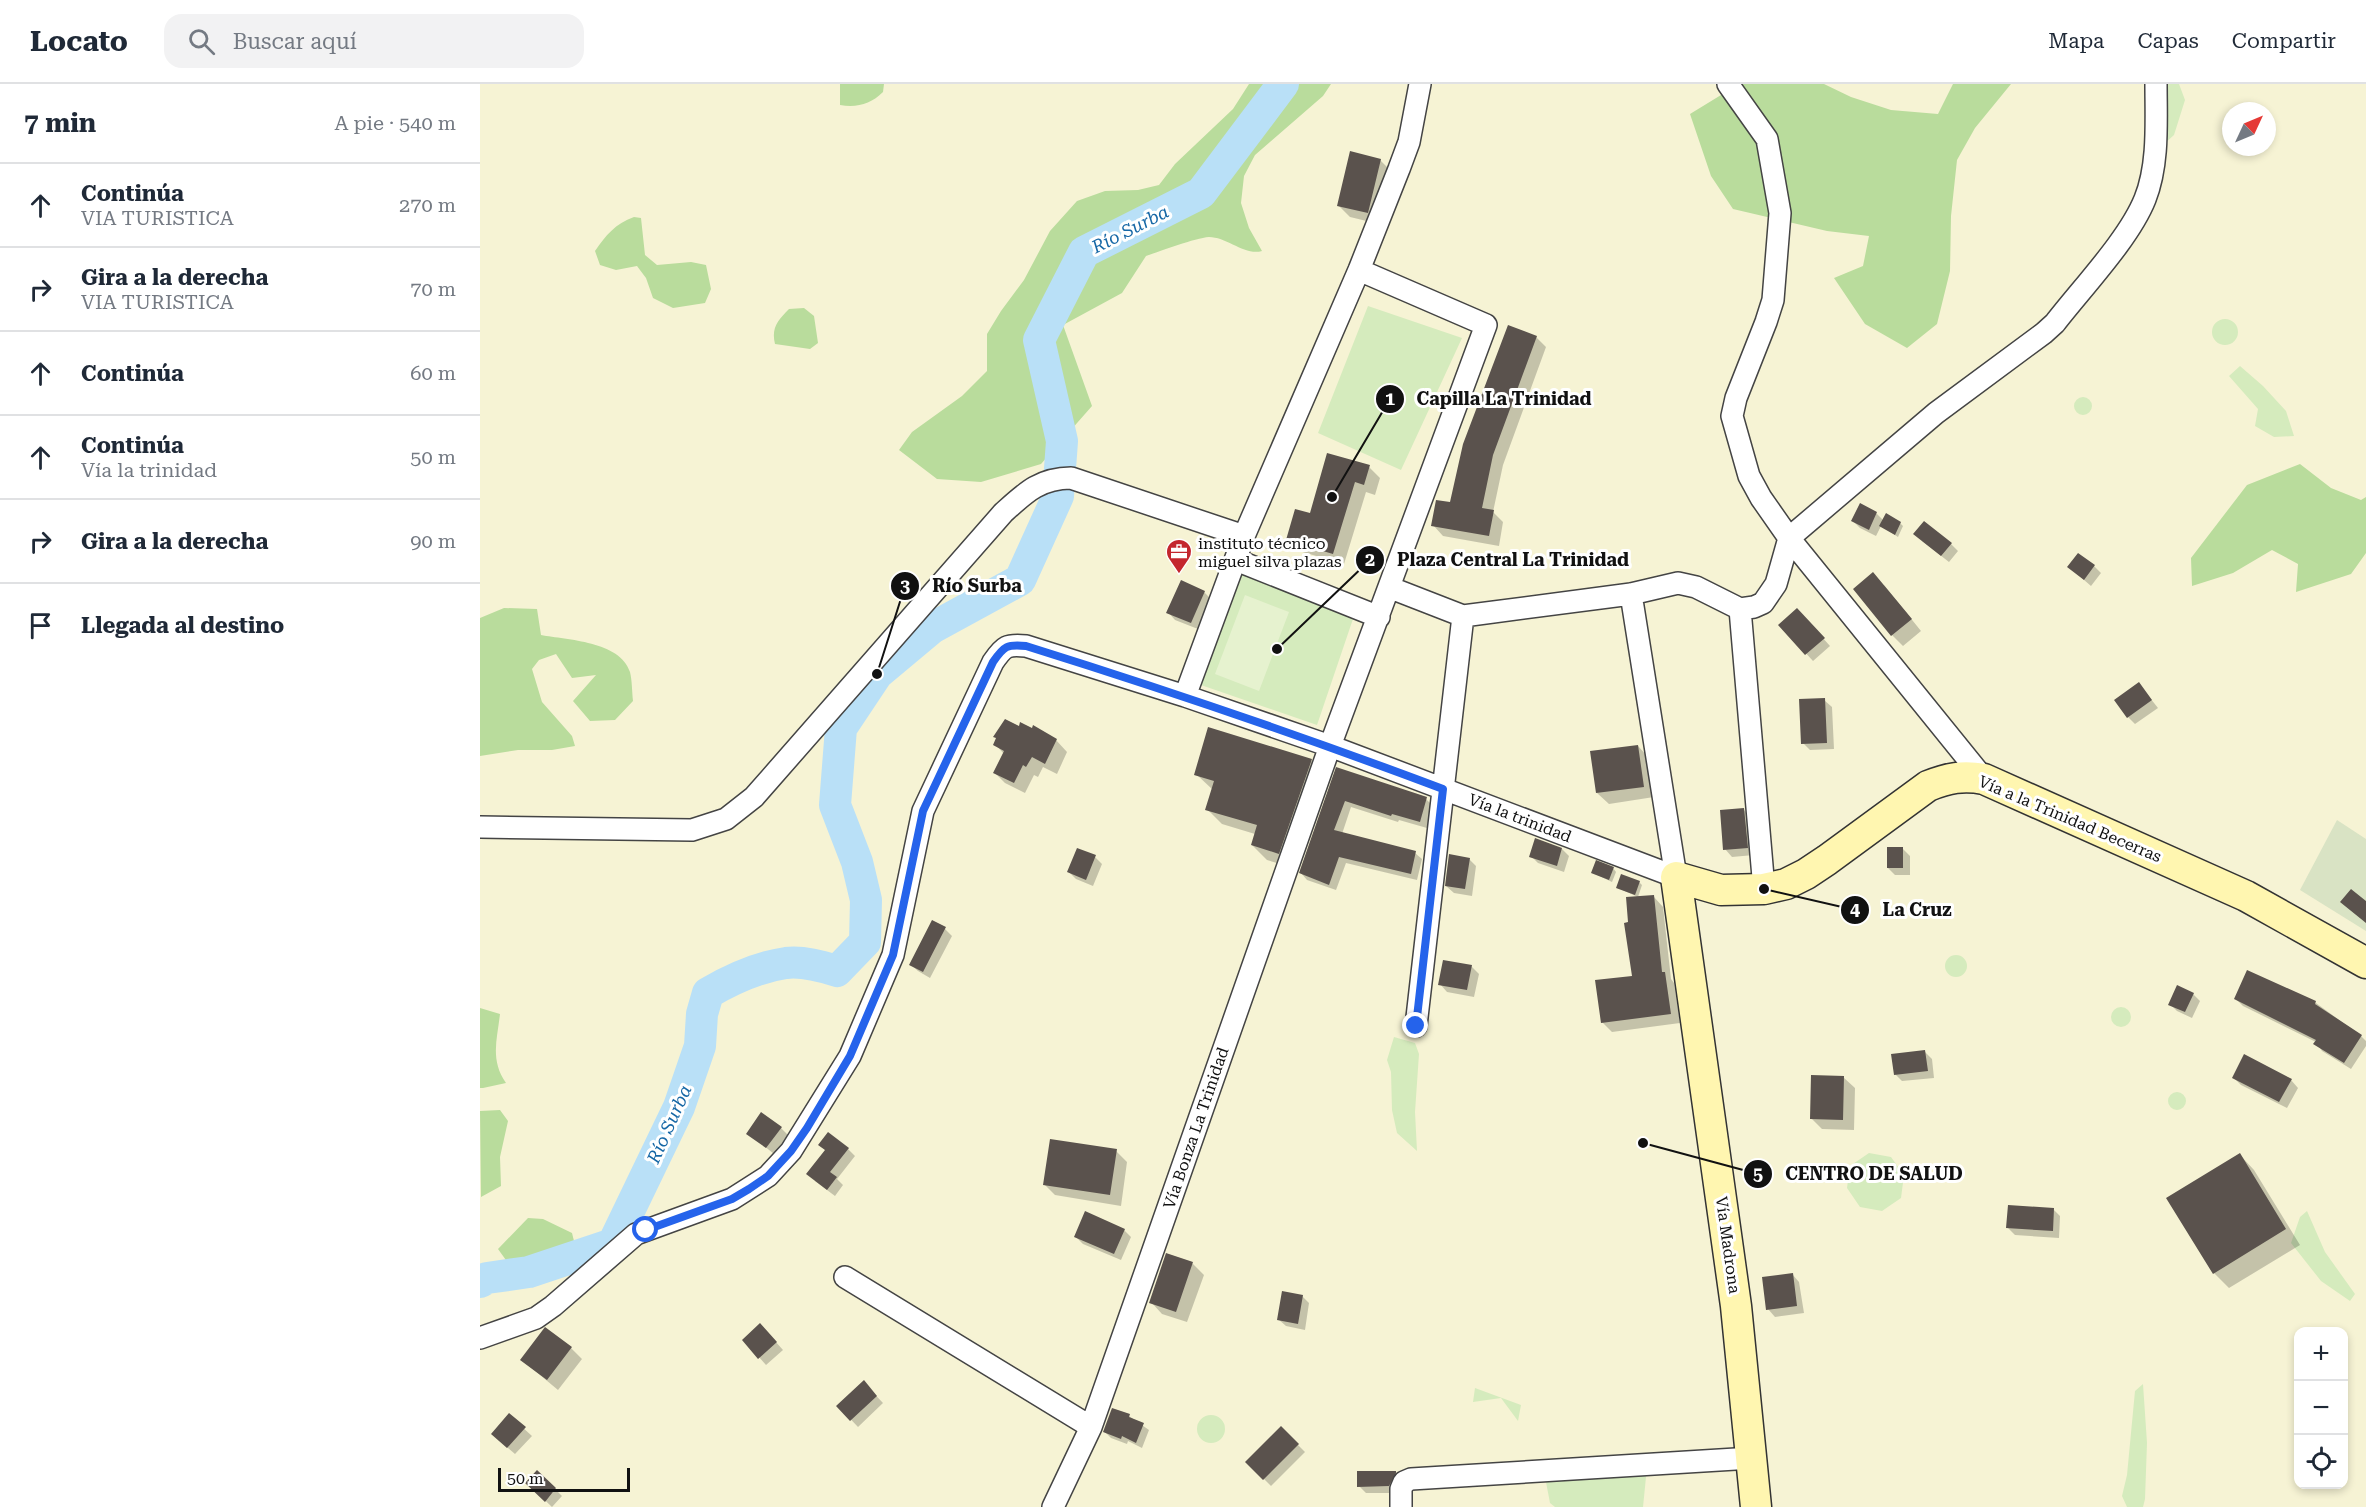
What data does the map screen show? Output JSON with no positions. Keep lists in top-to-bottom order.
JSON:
{
  "streets": {
    "street": [
      "Vía la trinidad",
      "Vía a la Trinidad Becerras",
      "Vía Bonza La Trinidad",
      "Vía Madrona"
    ]
  },
  "crossings": [
    ["Vía la trinidad", "Vía a la Trinidad Becerras"],
    ["Vía la trinidad", "Vía Bonza La Trinidad"],
    ["Vía la trinidad", "Vía Madrona"],
    ["Vía a la Trinidad Becerras", "Vía Madrona"]
  ],
  "water": ["Río Surba"],
  "places": {
    "other": [
      "Capilla La Trinidad",
      "Plaza Central La Trinidad",
      "Río Surba",
      "La Cruz",
      "CENTRO DE SALUD"
    ],
    "office": ["instituto técnico miguel silva plazas"]
  },
  "scale_bar": "50 m",
  "north": "top right",
  "page": {
    "header": "Locato",
    "search": "Buscar aquí",
    "nav": ["Mapa", "Capas", "Compartir"],
    "heading": ["7 min", "A pie · 540 m"],
    "list": [
      ["Continúa", "VIA TURISTICA", "270 m"],
      ["Gira a la derecha", "VIA TURISTICA", "70 m"],
      ["Continúa", "60 m"],
      ["Continúa", "Vía la trinidad", "50 m"],
      ["Gira a la derecha", "90 m"],
      "Llegada al destino"
    ],
    "map_buttons": ["+", "−"],
    "scale": "50 m"
  }
}
